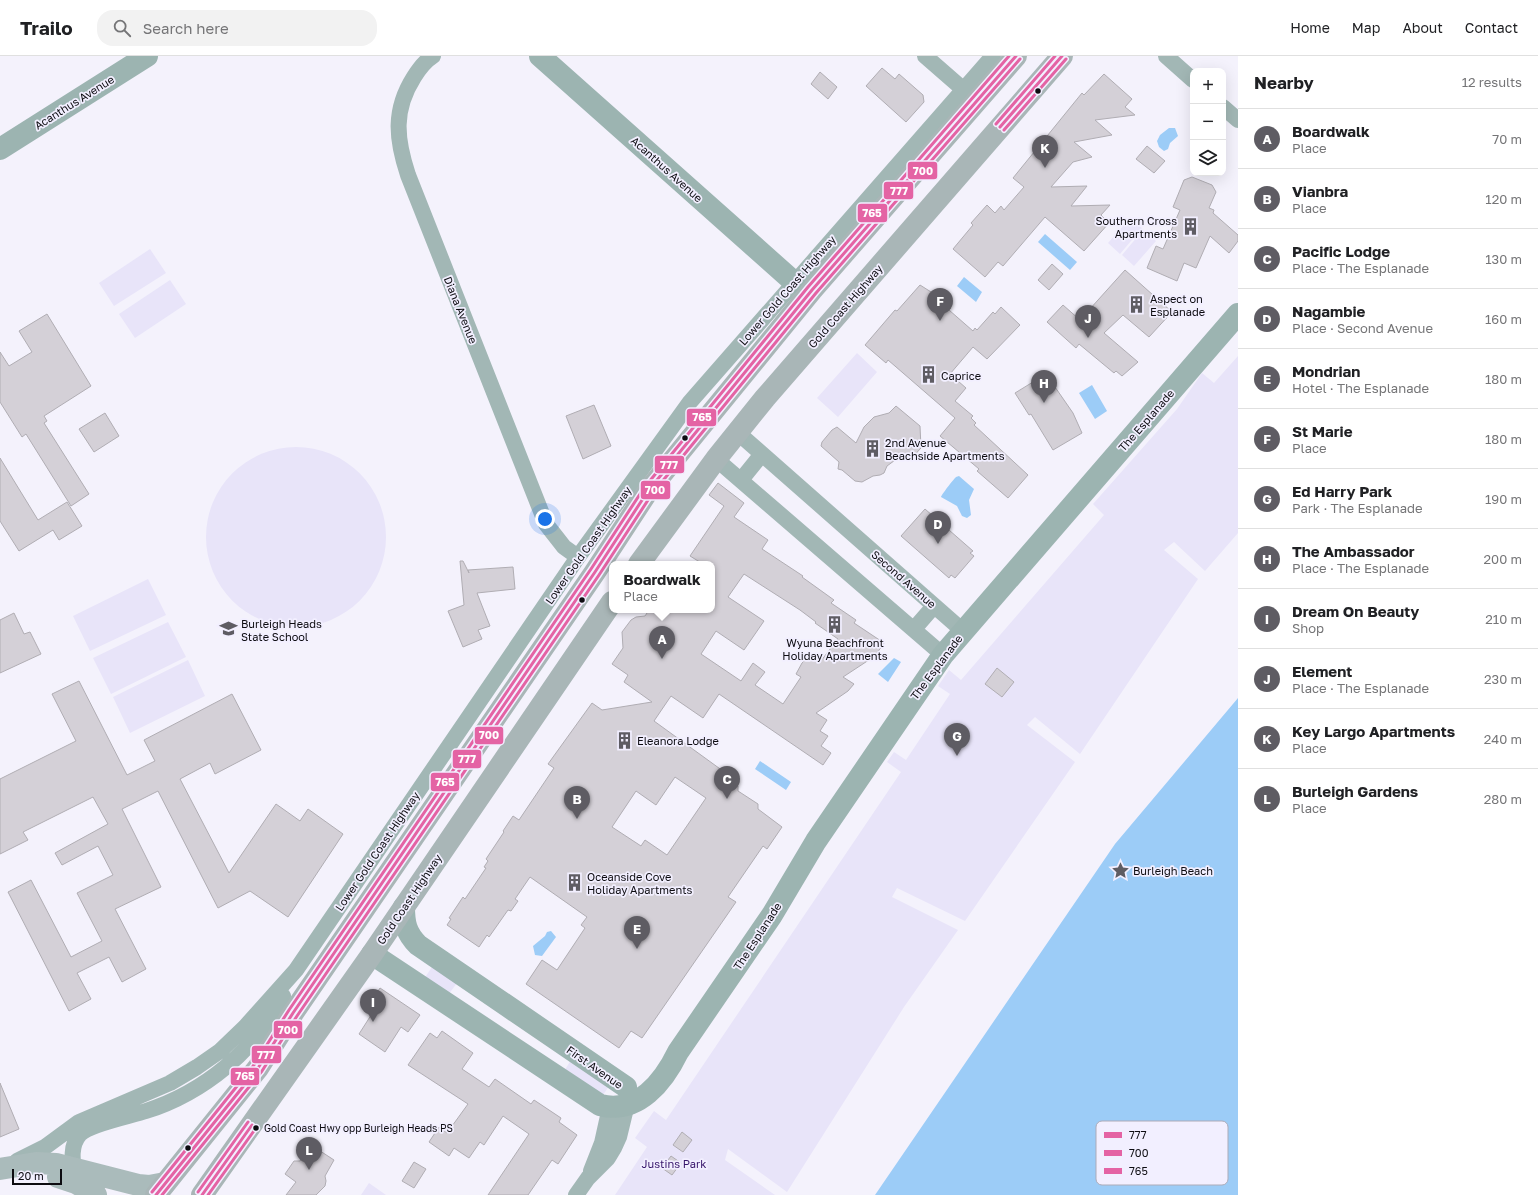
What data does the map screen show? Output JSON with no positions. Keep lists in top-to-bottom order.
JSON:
{
  "streets": {
    "highway": ["Gold Coast Highway"],
    "street": [
      "Acanthus Avenue",
      "Lower Gold Coast Highway",
      "Diana Avenue",
      "The Esplanade",
      "Second Avenue",
      "First Avenue"
    ]
  },
  "crossings": [
    ["Acanthus Avenue", "Lower Gold Coast Highway"],
    ["Lower Gold Coast Highway", "Diana Avenue"],
    ["Gold Coast Highway", "Second Avenue"],
    ["Gold Coast Highway", "First Avenue"],
    ["The Esplanade", "Second Avenue"],
    ["The Esplanade", "First Avenue"]
  ],
  "parks": ["Justins Park"],
  "places": {
    "building": [
      "Southern Cross Apartments",
      "Aspect on Esplanade",
      "Caprice",
      "2nd Avenue Beachside Apartments",
      "Wyuna Beachfront Holiday Apartments",
      "Eleanora Lodge",
      "Oceanside Cove Holiday Apartments"
    ],
    "school or university": ["Burleigh Heads State School"],
    "place": ["Burleigh Beach"],
    "other": ["Gold Coast Hwy opp Burleigh Heads PS"]
  },
  "lines": ["transit line 777", "transit line 765", "transit line 700"],
  "legend": ["777", "700", "765"],
  "scale_bar": "20 m",
  "page": {
    "header": "Trailo",
    "search": "Search here",
    "nav": [
      "Home",
      "Map",
      "About",
      "Contact"
    ],
    "heading": ["Nearby", "12 results"],
    "map_buttons": ["+", "−"],
    "list": [
      {
        "mark": "A",
        "name": "Boardwalk",
        "note": "Place",
        "value": "70 m"
      },
      {
        "mark": "B",
        "name": "Vianbra",
        "note": "Place",
        "value": "120 m"
      },
      {
        "mark": "C",
        "name": "Pacific Lodge",
        "note": "Place · The Esplanade",
        "value": "130 m"
      },
      {
        "mark": "D",
        "name": "Nagambie",
        "note": "Place · Second Avenue",
        "value": "160 m"
      },
      {
        "mark": "E",
        "name": "Mondrian",
        "note": "Hotel · The Esplanade",
        "value": "180 m"
      },
      {
        "mark": "F",
        "name": "St Marie",
        "note": "Place",
        "value": "180 m"
      },
      {
        "mark": "G",
        "name": "Ed Harry Park",
        "note": "Park · The Esplanade",
        "value": "190 m"
      },
      {
        "mark": "H",
        "name": "The Ambassador",
        "note": "Place · The Esplanade",
        "value": "200 m"
      },
      {
        "mark": "I",
        "name": "Dream On Beauty",
        "note": "Shop",
        "value": "210 m"
      },
      {
        "mark": "J",
        "name": "Element",
        "note": "Place · The Esplanade",
        "value": "230 m"
      },
      {
        "mark": "K",
        "name": "Key Largo Apartments",
        "note": "Place",
        "value": "240 m"
      },
      {
        "mark": "L",
        "name": "Burleigh Gardens",
        "note": "Place",
        "value": "280 m"
      }
    ],
    "pins": [
      "K",
      "F",
      "J",
      "H",
      "D",
      "A",
      "G",
      "C",
      "B",
      "E",
      "I",
      "L"
    ],
    "popup": ["Boardwalk", "Place"],
    "scale": "20 m"
  }
}
